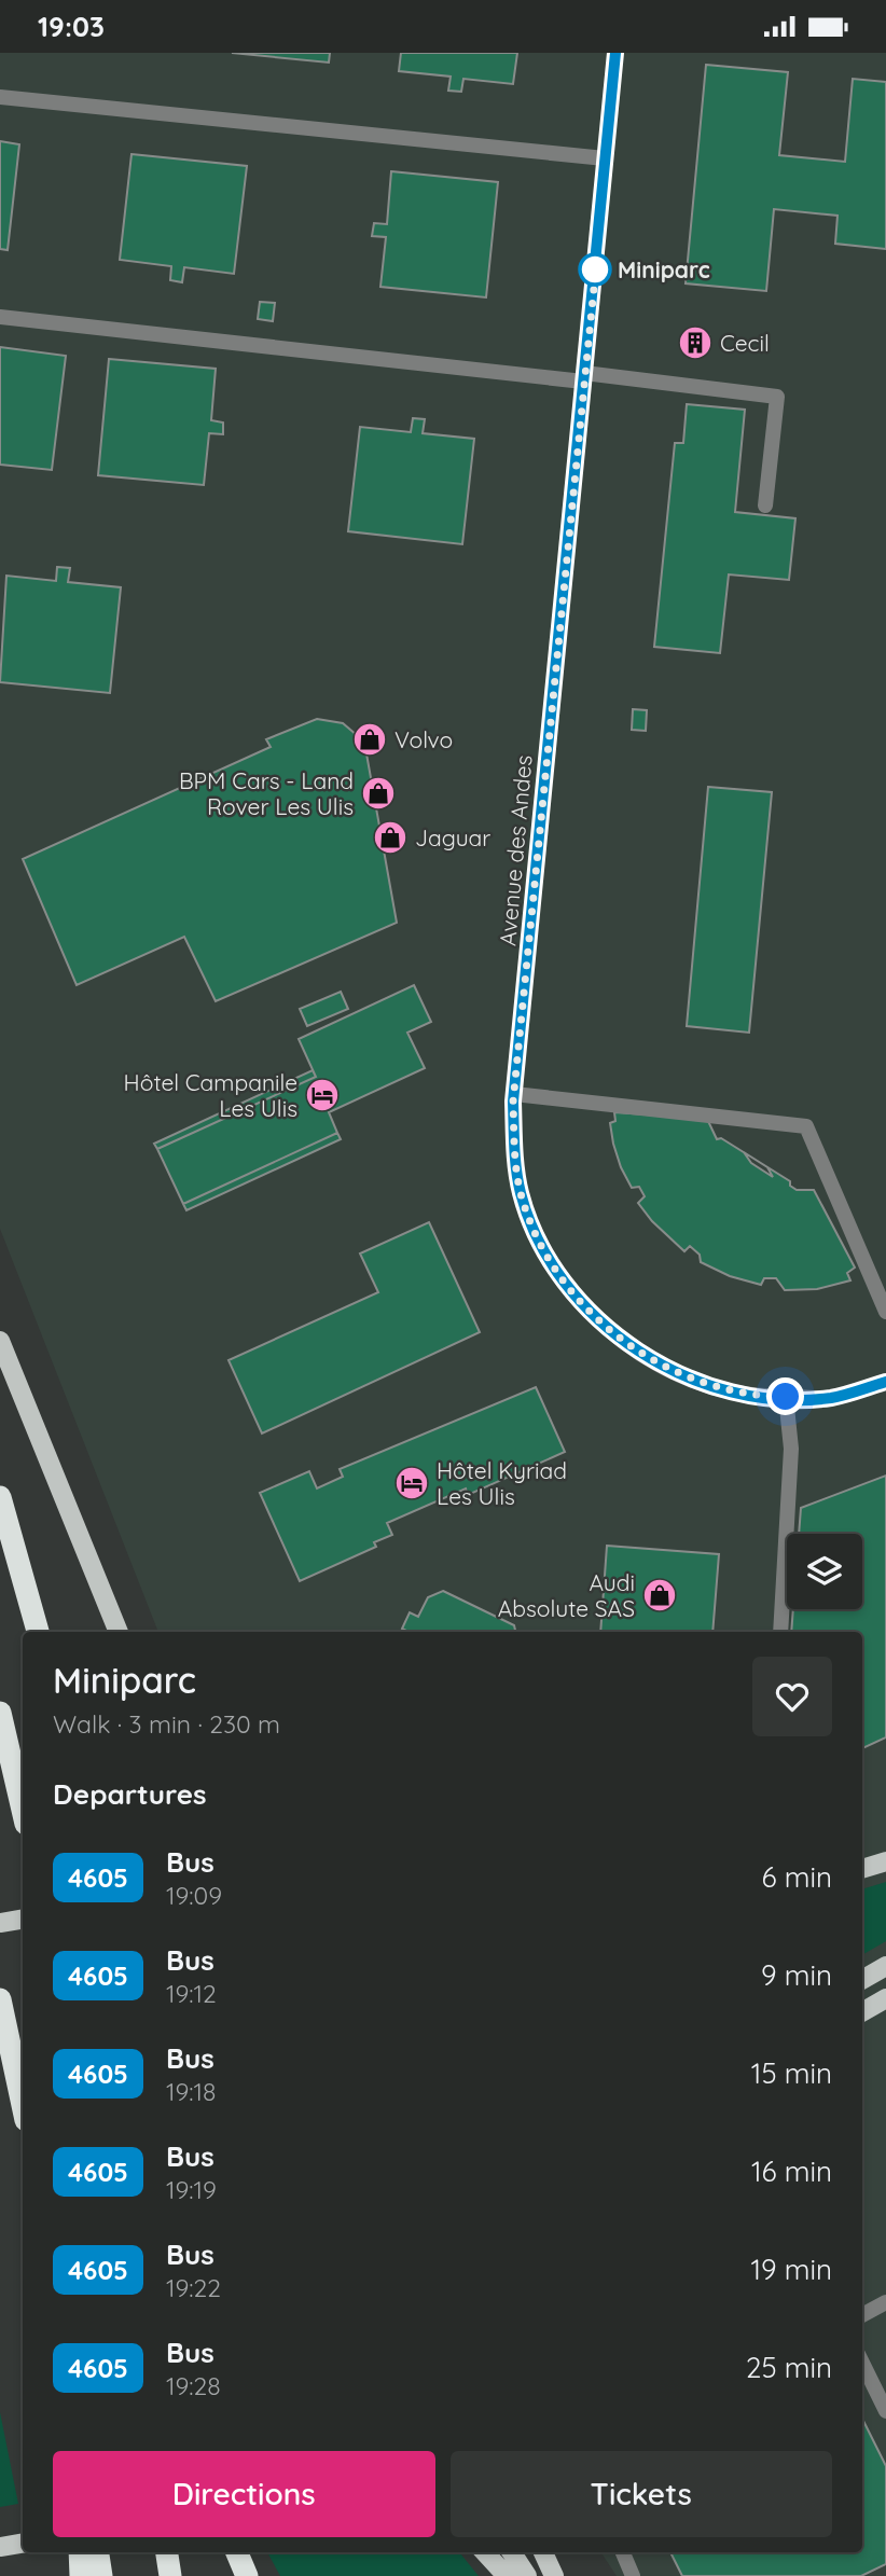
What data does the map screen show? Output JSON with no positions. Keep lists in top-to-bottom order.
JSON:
{
  "streets": {
    "street": ["Avenue des Andes"]
  },
  "places": {
    "other": ["Miniparc"],
    "building": ["Cecil"],
    "shop": [
      "Volvo",
      "BPM Cars - Land Rover Les Ulis",
      "Jaguar",
      "Audi Absolute SAS"
    ],
    "hotel": ["Hôtel Campanile Les Ulis", "Hôtel Kyriad Les Ulis"]
  },
  "lines": ["bus line 4605"],
  "page": {
    "status": "19:03",
    "heading": [
      ["Miniparc", "Walk · 3 min · 230 m"],
      "Departures"
    ],
    "list": [
      {
        "mark": "4605",
        "name": "Bus",
        "note": "19:09",
        "value": "6 min"
      },
      {
        "mark": "4605",
        "name": "Bus",
        "note": "19:12",
        "value": "9 min"
      },
      {
        "mark": "4605",
        "name": "Bus",
        "note": "19:18",
        "value": "15 min"
      },
      {
        "mark": "4605",
        "name": "Bus",
        "note": "19:19",
        "value": "16 min"
      },
      {
        "mark": "4605",
        "name": "Bus",
        "note": "19:22",
        "value": "19 min"
      },
      {
        "mark": "4605",
        "name": "Bus",
        "note": "19:28",
        "value": "25 min"
      }
    ],
    "buttons": ["Directions", "Tickets"]
  }
}
